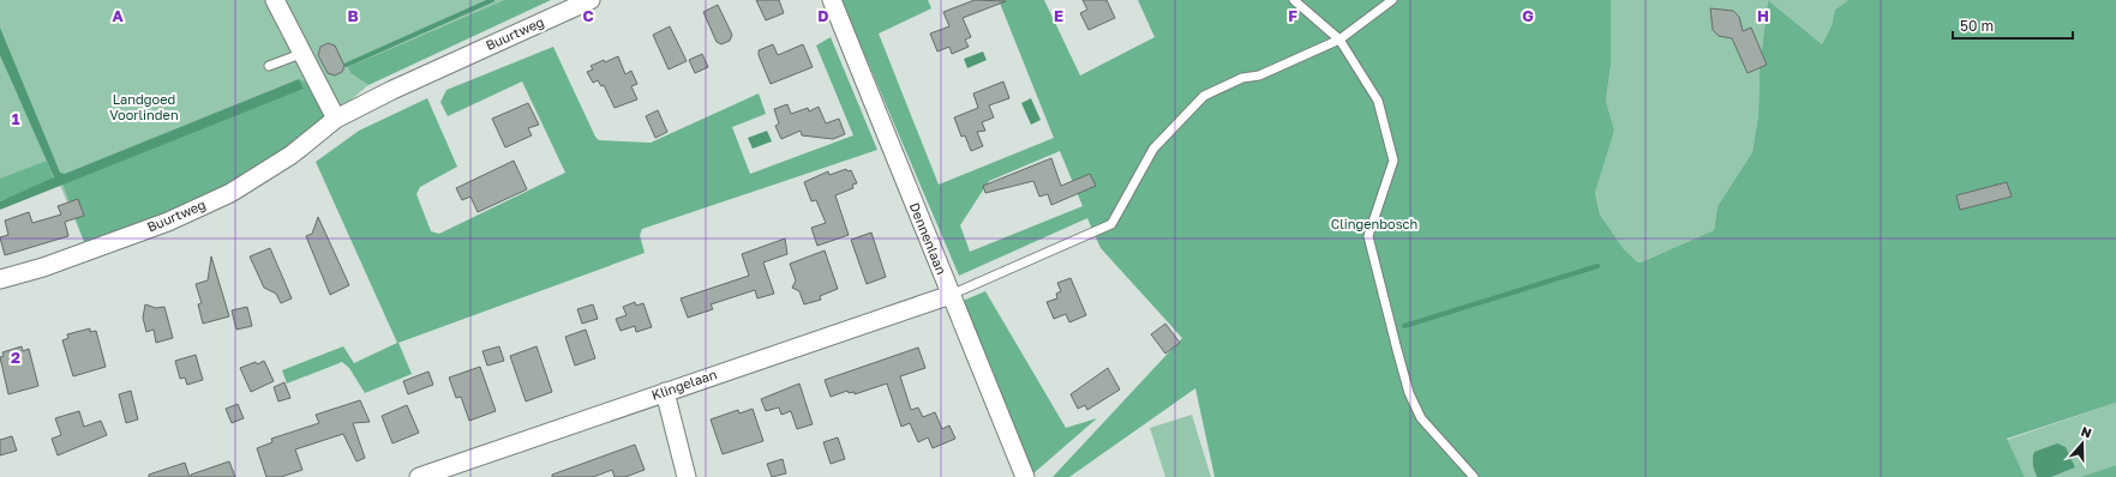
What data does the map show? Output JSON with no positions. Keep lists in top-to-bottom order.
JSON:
{
  "streets": {
    "street": ["Buurtweg", "Dennenlaan", "Klingelaan"]
  },
  "crossings": [
    ["Dennenlaan", "Klingelaan"]
  ],
  "parks": ["Landgoed Voorlinden", "Clingenbosch"],
  "scale_bar": "50 m",
  "north": "top",
  "grid": {
    "columns": [
      "A",
      "B",
      "C",
      "D",
      "E",
      "F",
      "G",
      "H"
    ],
    "rows": ["1", "2"]
  }
}
